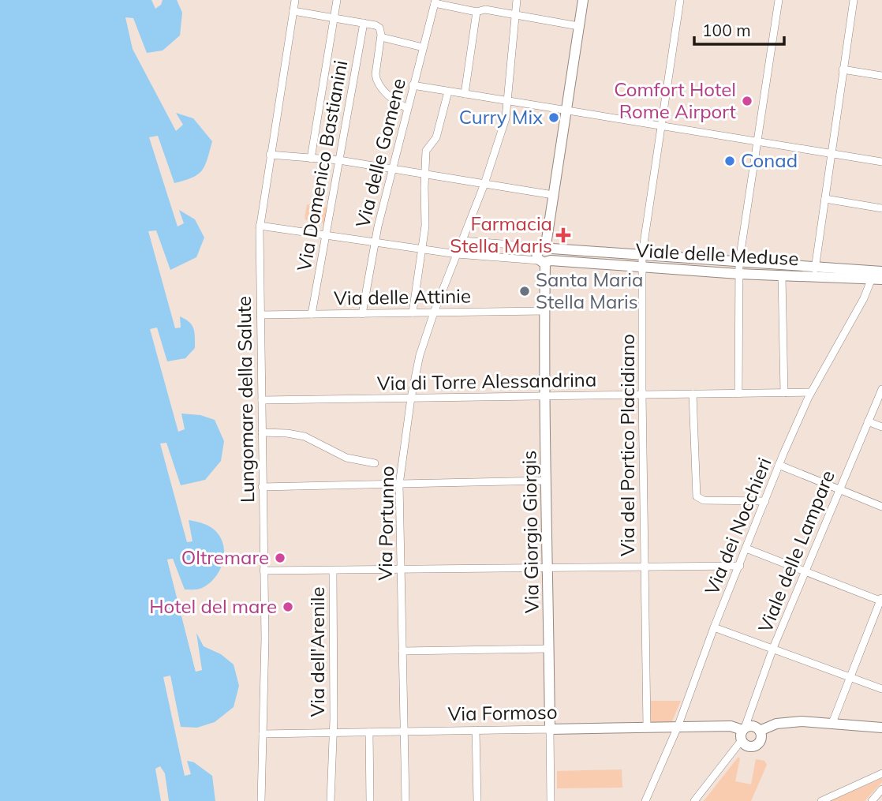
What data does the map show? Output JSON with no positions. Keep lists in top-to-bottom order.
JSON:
{
  "streets": {
    "street": [
      "Via delle Gomene",
      "Via Domenico Bastianini",
      "Viale delle Meduse",
      "Via delle Attinie",
      "Via di Torre Alessandrina",
      "Lungomare della Salute",
      "Via del Portico Placidiano",
      "Via Portunno",
      "Via dei Nocchieri",
      "Via Giorgio Giorgis",
      "Viale delle Lampare",
      "Via dell'Arenile",
      "Via Formoso"
    ]
  },
  "crossings": [
    ["Via delle Gomene", "Viale delle Meduse"],
    ["Via delle Gomene", "Via delle Attinie"],
    ["Via Domenico Bastianini", "Viale delle Meduse"],
    ["Via Domenico Bastianini", "Via delle Attinie"],
    ["Viale delle Meduse", "Lungomare della Salute"],
    ["Viale delle Meduse", "Via del Portico Placidiano"],
    ["Viale delle Meduse", "Via Portunno"],
    ["Viale delle Meduse", "Via dei Nocchieri"],
    ["Viale delle Meduse", "Via Giorgio Giorgis"],
    ["Via delle Attinie", "Lungomare della Salute"],
    ["Via delle Attinie", "Via Portunno"],
    ["Via delle Attinie", "Via Giorgio Giorgis"],
    ["Via di Torre Alessandrina", "Lungomare della Salute"],
    ["Via di Torre Alessandrina", "Via del Portico Placidiano"],
    ["Via di Torre Alessandrina", "Via Portunno"],
    ["Via di Torre Alessandrina", "Via dei Nocchieri"],
    ["Via di Torre Alessandrina", "Via Giorgio Giorgis"],
    ["Lungomare della Salute", "Via Formoso"],
    ["Via del Portico Placidiano", "Via Formoso"],
    ["Via Portunno", "Via Formoso"],
    ["Via dei Nocchieri", "Via Formoso"],
    ["Via Giorgio Giorgis", "Via Formoso"],
    ["Viale delle Lampare", "Via Formoso"],
    ["Via dell'Arenile", "Via Formoso"]
  ],
  "places": {
    "other": [
      "Comfort Hotel Rome Airport",
      "Curry Mix",
      "Conad",
      "Santa Maria Stella Maris",
      "Oltremare",
      "Hotel del mare"
    ],
    "health": ["Farmacia Stella Maris"]
  },
  "scale_bar": "100 m"
}
